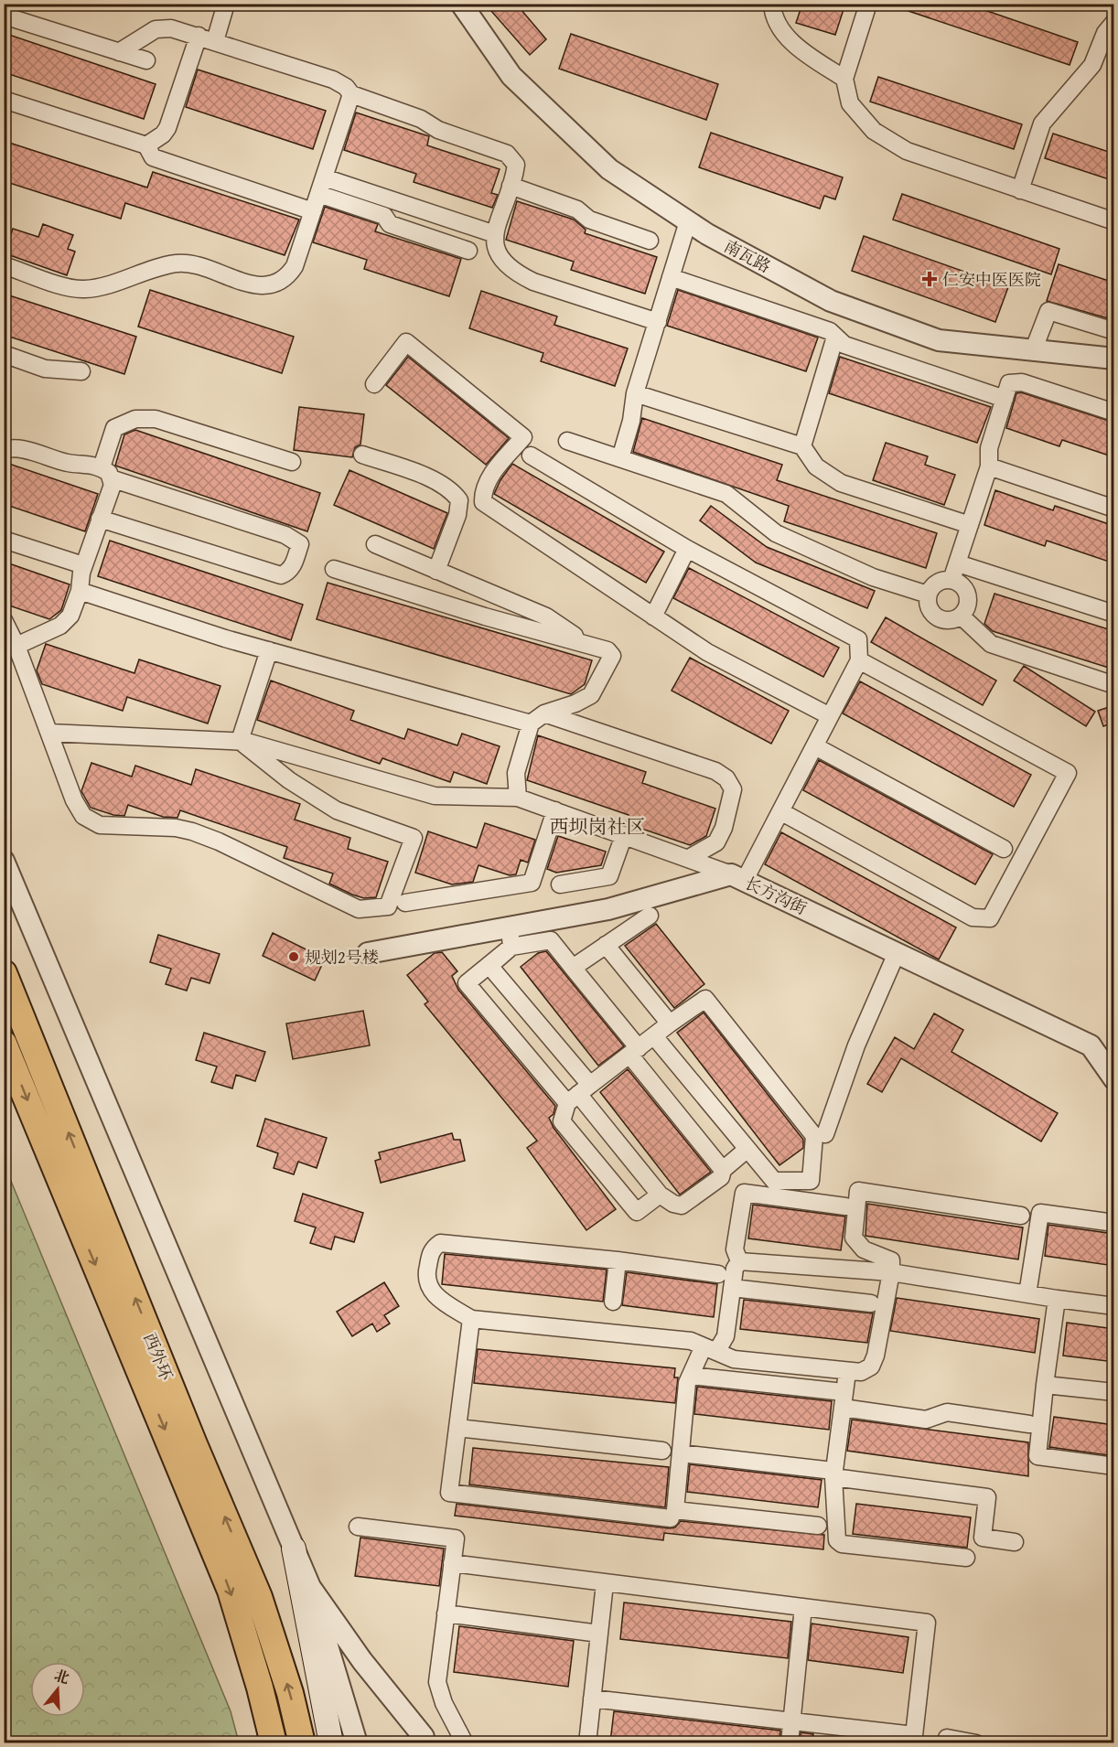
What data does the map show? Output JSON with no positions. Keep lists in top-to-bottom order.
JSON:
{
  "streets": {
    "highway": ["西外环"],
    "street": ["南瓦路", "长方沟街"]
  },
  "districts": ["西坝岗社区"],
  "places": {
    "health": ["仁安中医医院"],
    "other": ["规划2号楼"]
  },
  "north": "top"
}
